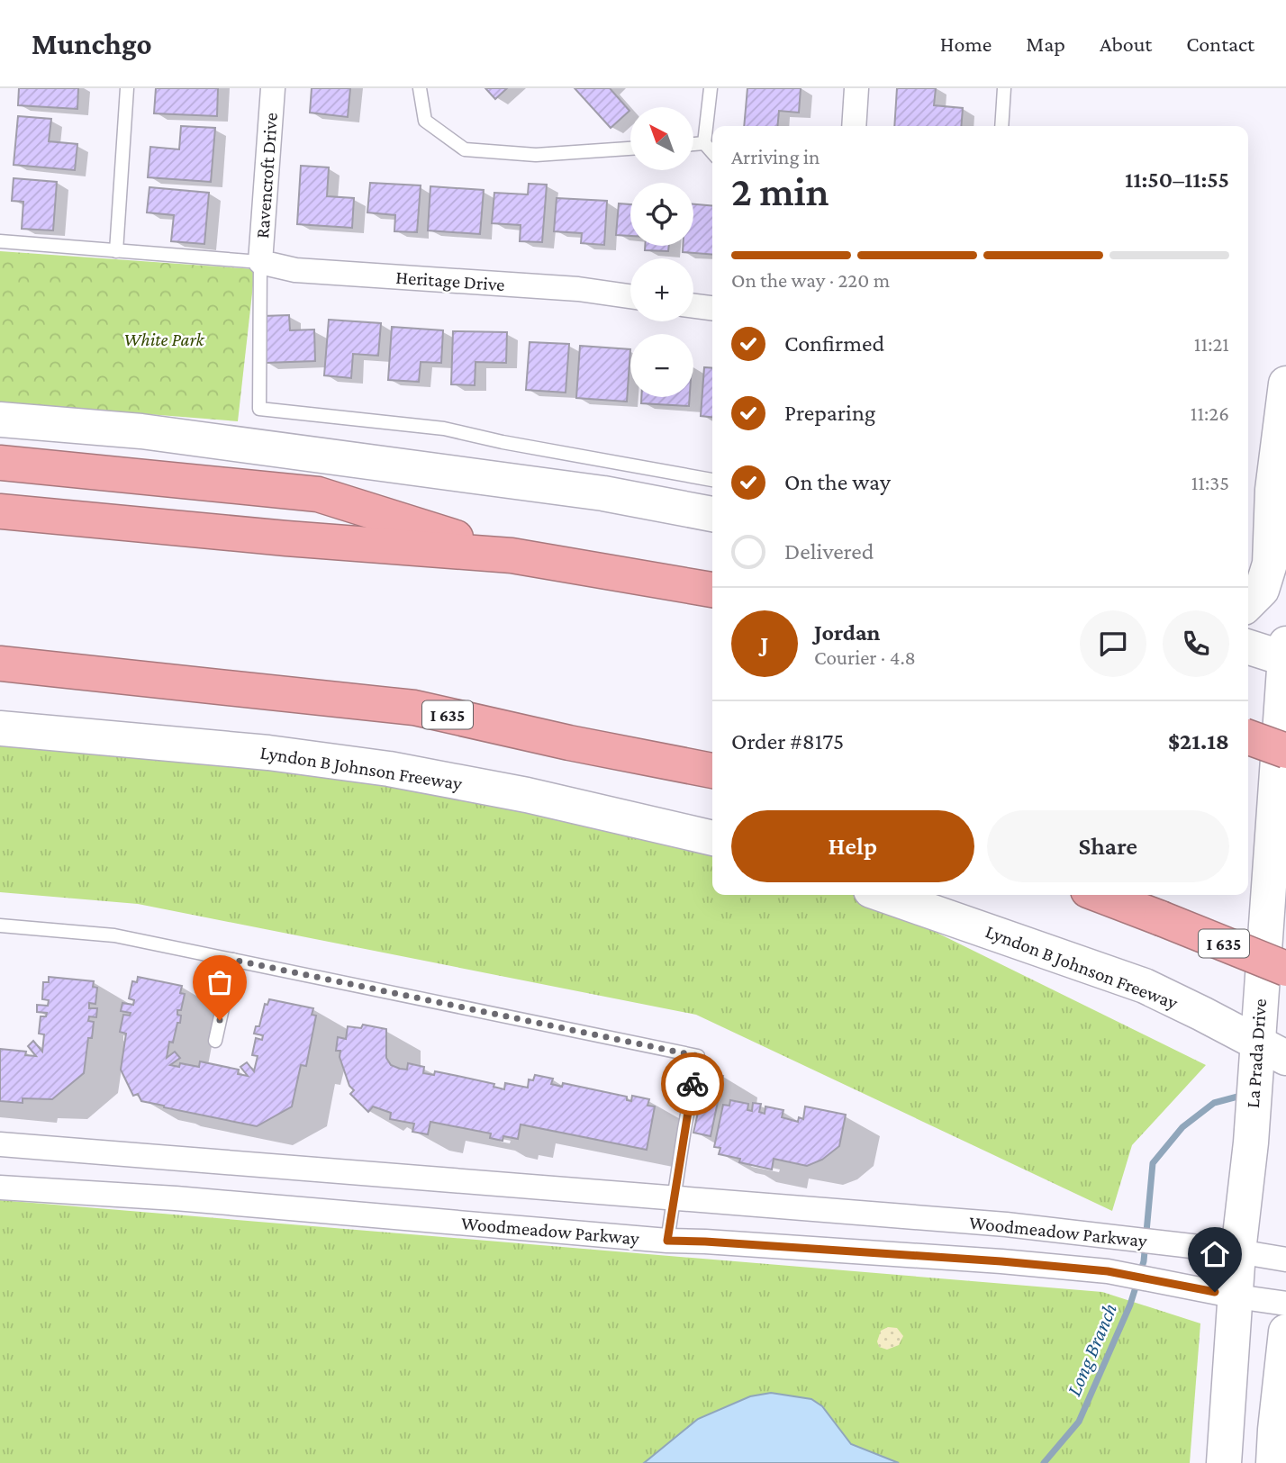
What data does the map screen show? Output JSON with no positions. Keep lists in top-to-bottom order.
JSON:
{
  "streets": {
    "highway": ["I 635"],
    "main road": ["Lyndon B Johnson Freeway", "La Prada Drive"],
    "street": ["Ravencroft Drive", "Heritage Drive", "Woodmeadow Parkway"]
  },
  "crossings": [
    ["Ravencroft Drive", "Heritage Drive"],
    ["Lyndon B Johnson Freeway", "La Prada Drive"],
    ["La Prada Drive", "Woodmeadow Parkway"]
  ],
  "water": ["Long Branch"],
  "parks": ["White Park"],
  "north": "top left",
  "page": {
    "header": "Munchgo",
    "nav": [
      "Home",
      "Map",
      "About",
      "Contact"
    ],
    "map_buttons": ["+", "−"],
    "heading": ["2 min", "Arriving in", "11:50–11:55"],
    "panel": [
      "Jordan",
      "Courier · 4.8",
      "Order #8175",
      "$21.18"
    ],
    "bar": "On the way · 220 m",
    "list": [
      ["Confirmed", "11:21"],
      ["Preparing", "11:26"],
      ["On the way", "11:35"],
      "Delivered"
    ],
    "round": "J",
    "buttons": ["Help", "Share"]
  }
}
